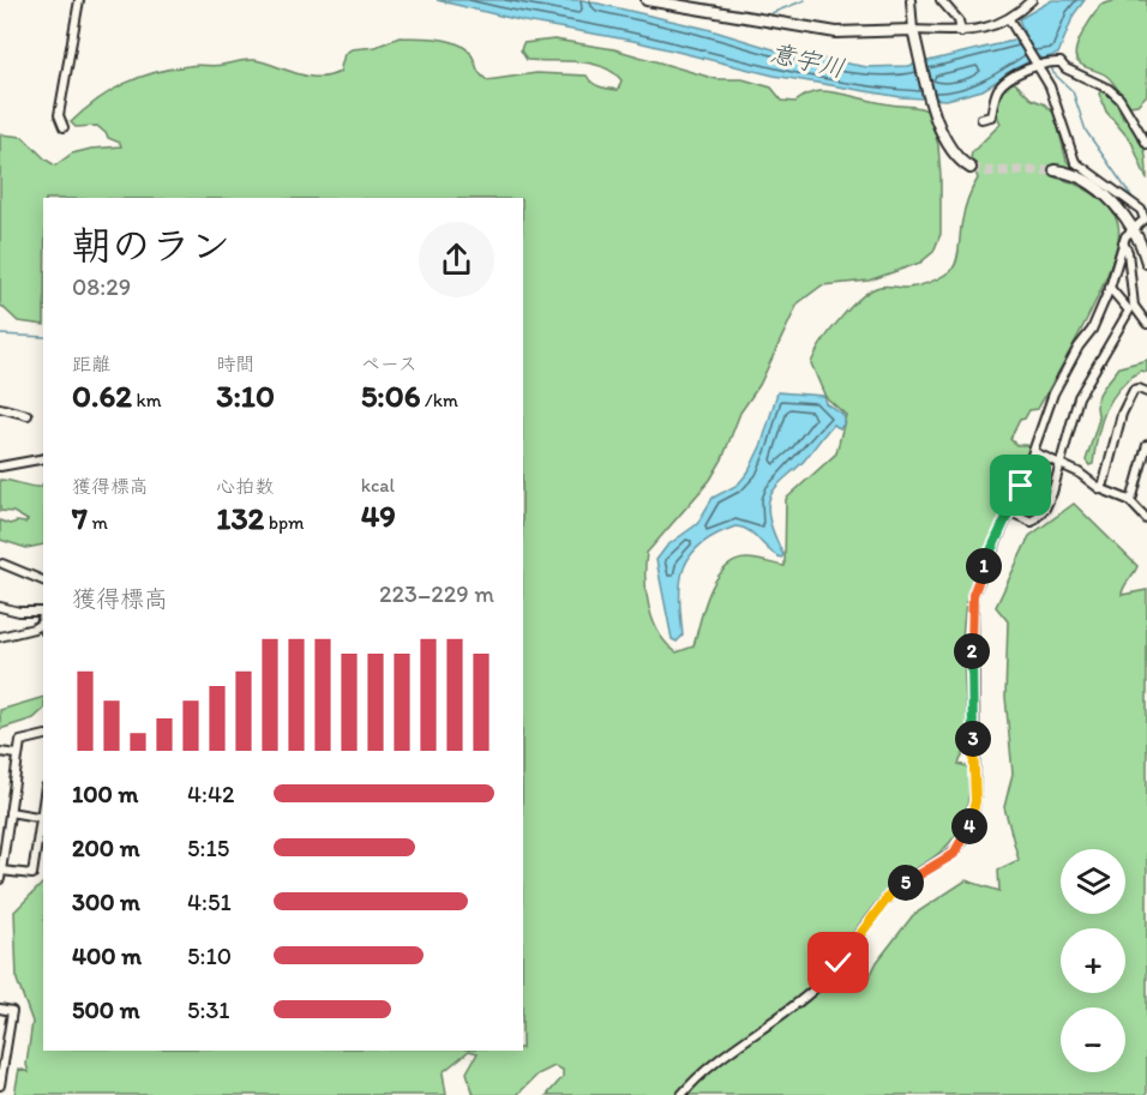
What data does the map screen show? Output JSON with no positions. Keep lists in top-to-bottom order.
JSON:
{
  "water": ["意宇川"],
  "page": {
    "heading": ["朝のラン", "08:29"],
    "stats": [
      ["距離", "0.62 km"],
      ["時間", "3:10"],
      ["ペース", "5:06 /km"],
      ["獲得標高", "7 m"],
      ["心拍数", "132 bpm"],
      ["kcal", "49"]
    ],
    "pins": [
      "1",
      "2",
      "3",
      "4",
      "5"
    ],
    "chart": ["獲得標高", "223–229 m"],
    "list": [
      {
        "name": "100 m",
        "note": "4:42"
      },
      {
        "name": "200 m",
        "note": "5:15"
      },
      {
        "name": "300 m",
        "note": "4:51"
      },
      {
        "name": "400 m",
        "note": "5:10"
      },
      {
        "name": "500 m",
        "note": "5:31"
      }
    ],
    "map_buttons": ["+", "−"]
  }
}
